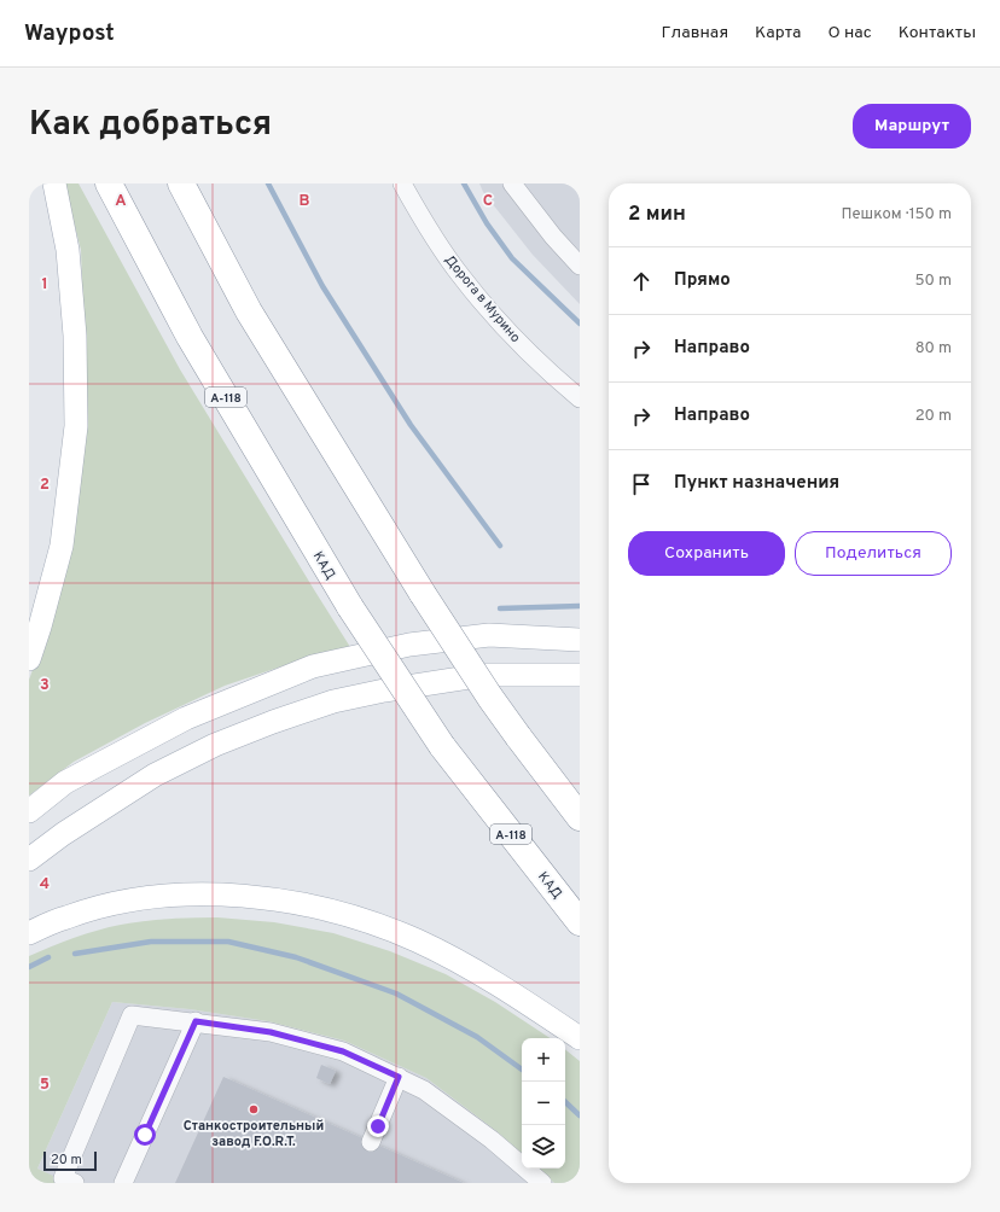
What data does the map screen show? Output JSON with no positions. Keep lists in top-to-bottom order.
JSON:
{
  "streets": {
    "highway": ["А-118", "КАД"],
    "street": ["Дорога в Мурино"]
  },
  "places": ["Станкостроительный завод F.O.R.T."],
  "scale_bar": "20 m",
  "page": {
    "header": "Waypost",
    "nav": [
      "Главная",
      "Карта",
      "О нас",
      "Контакты"
    ],
    "title": "Как добраться",
    "buttons": [
      "Маршрут",
      ["Сохранить", "Поделиться"]
    ],
    "heading": ["2 мин", "Пешком · 150 m"],
    "list": [
      ["Прямо", "50 m"],
      ["Направо", "80 m"],
      ["Направо", "20 m"],
      "Пункт назначения"
    ],
    "map_buttons": ["+", "−"],
    "scale": "20 m"
  },
  "grid": {
    "columns": ["A", "B", "C"],
    "rows": [
      "1",
      "2",
      "3",
      "4",
      "5"
    ]
  }
}
